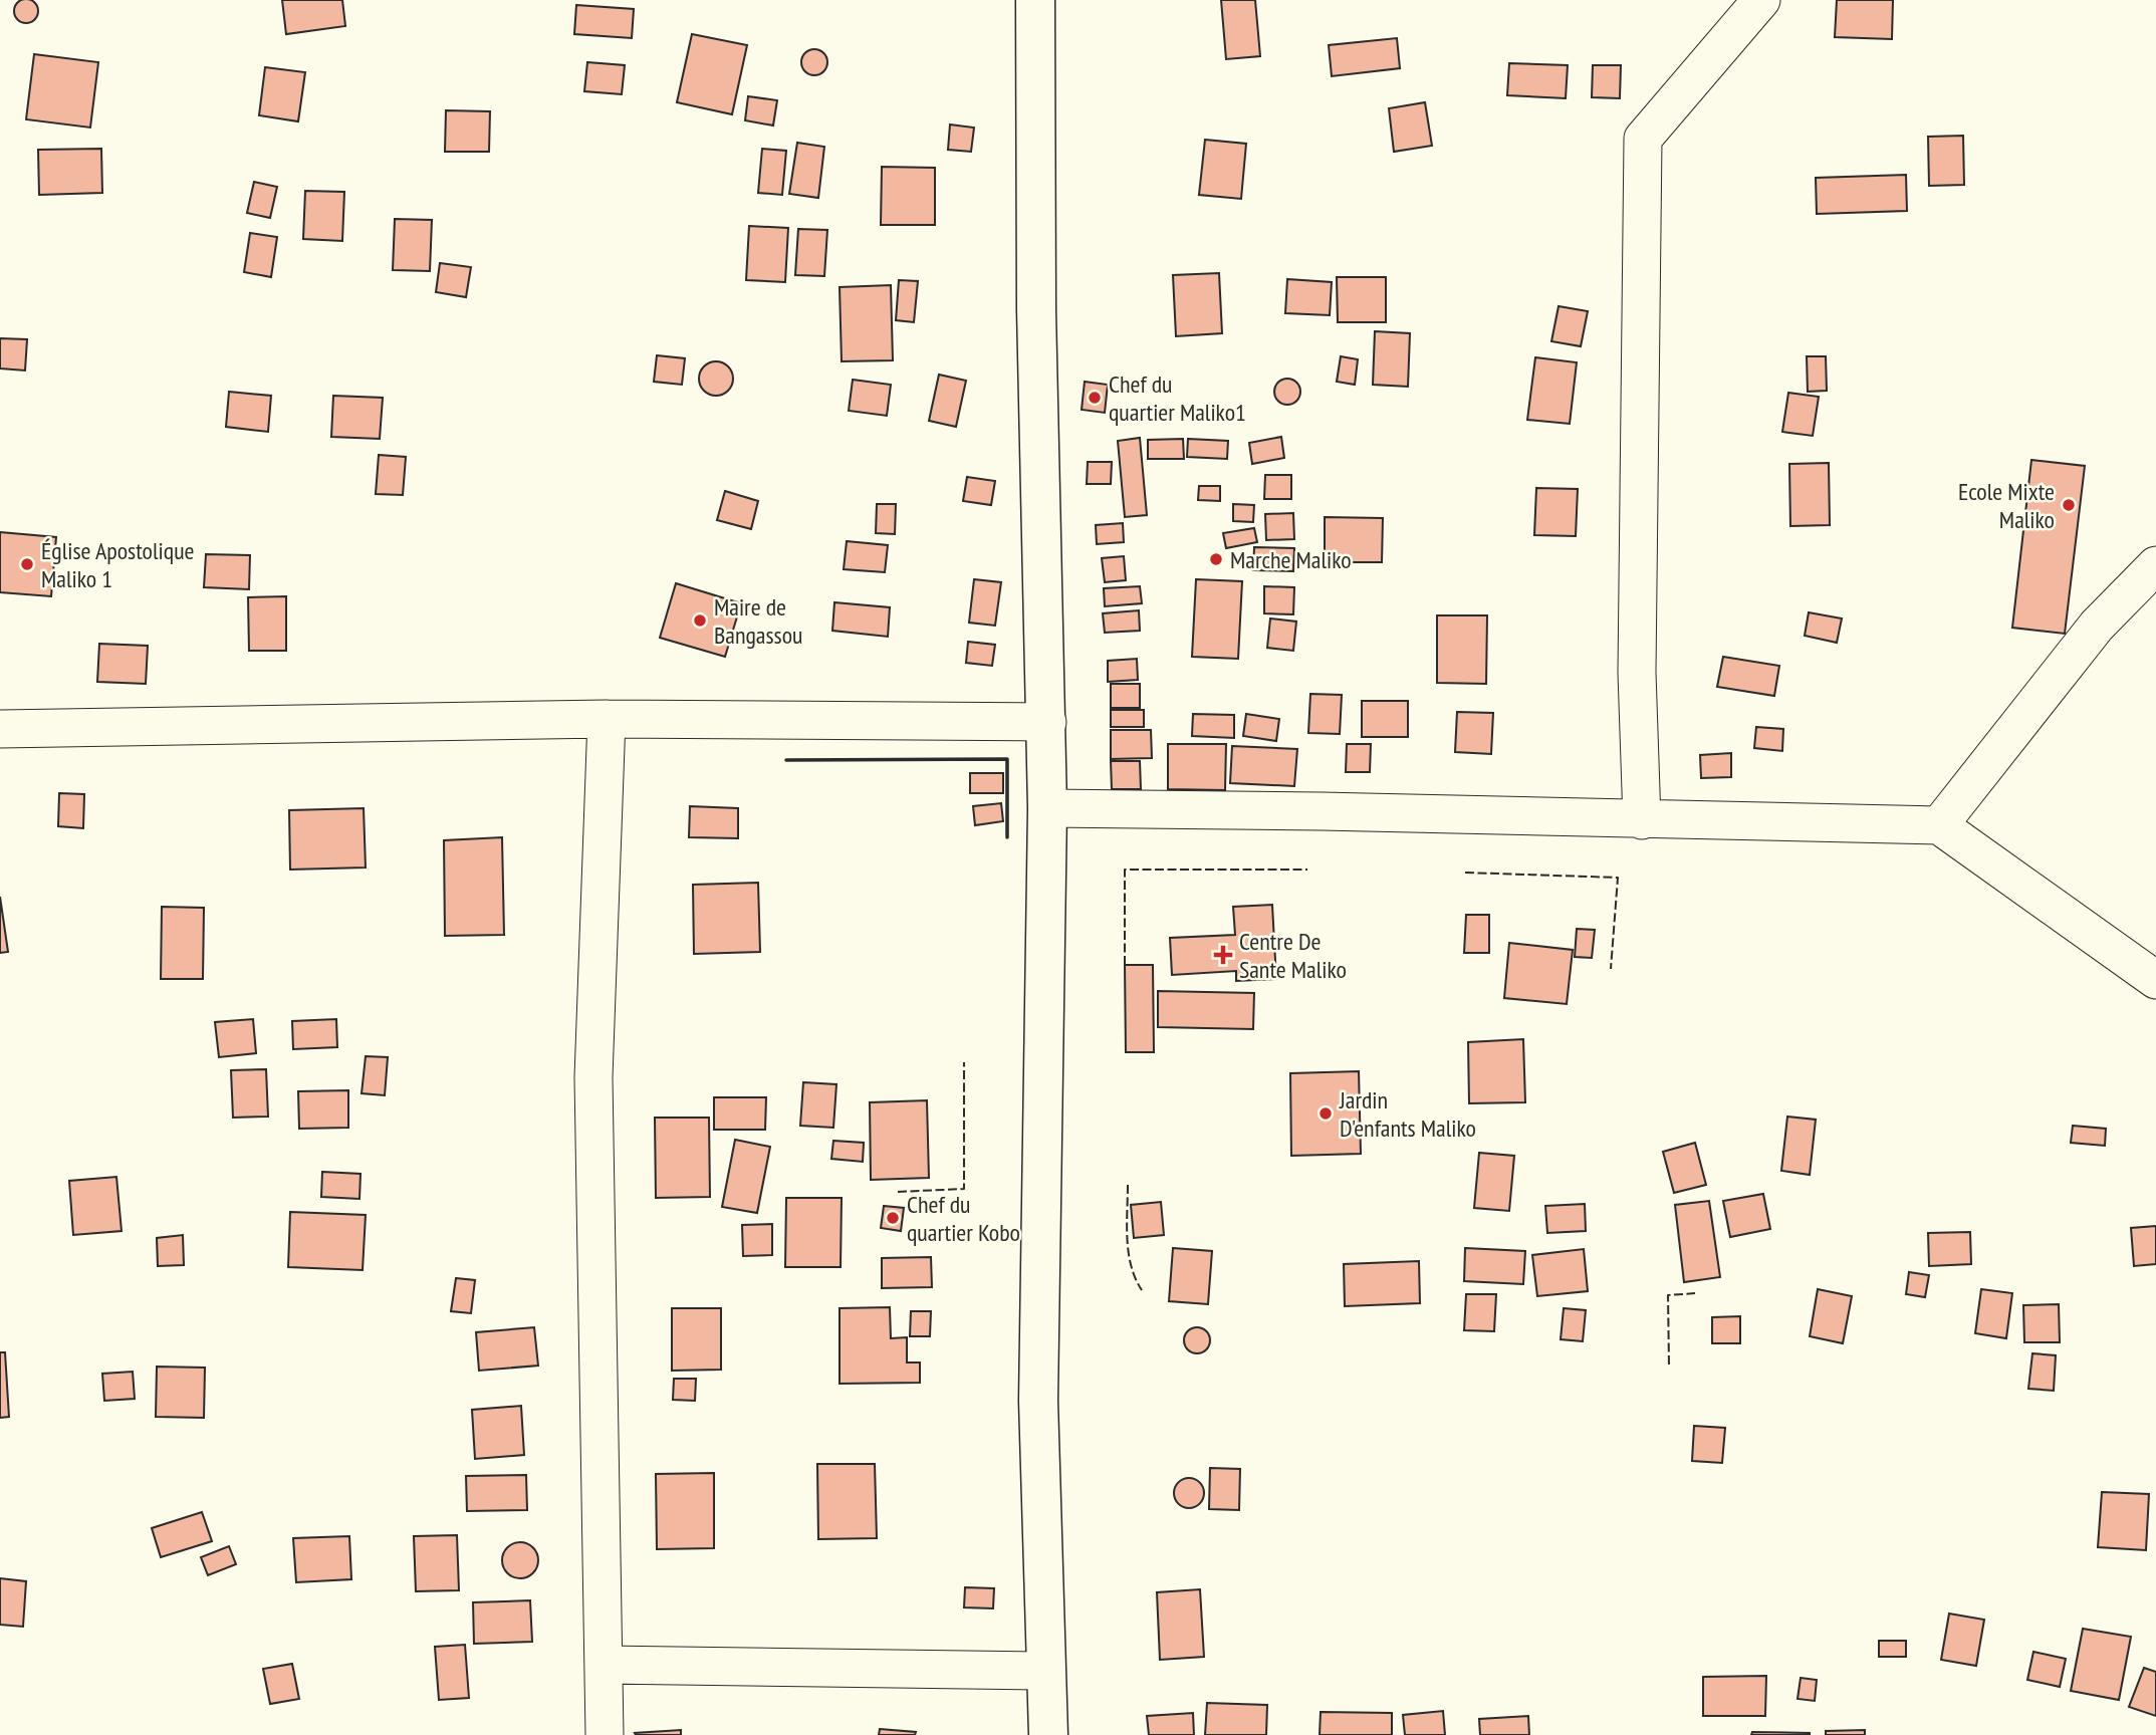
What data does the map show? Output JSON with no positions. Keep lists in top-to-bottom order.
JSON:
{
  "places": {
    "other": [
      "Chef du quartier Maliko1",
      "Ecole Mixte Maliko",
      "Marche Maliko",
      "Église Apostolique Maliko 1",
      "Maire de Bangassou",
      "Jardin D'enfants Maliko",
      "Chef du quartier Kobo"
    ],
    "health": ["Centre De Sante Maliko"]
  }
}
